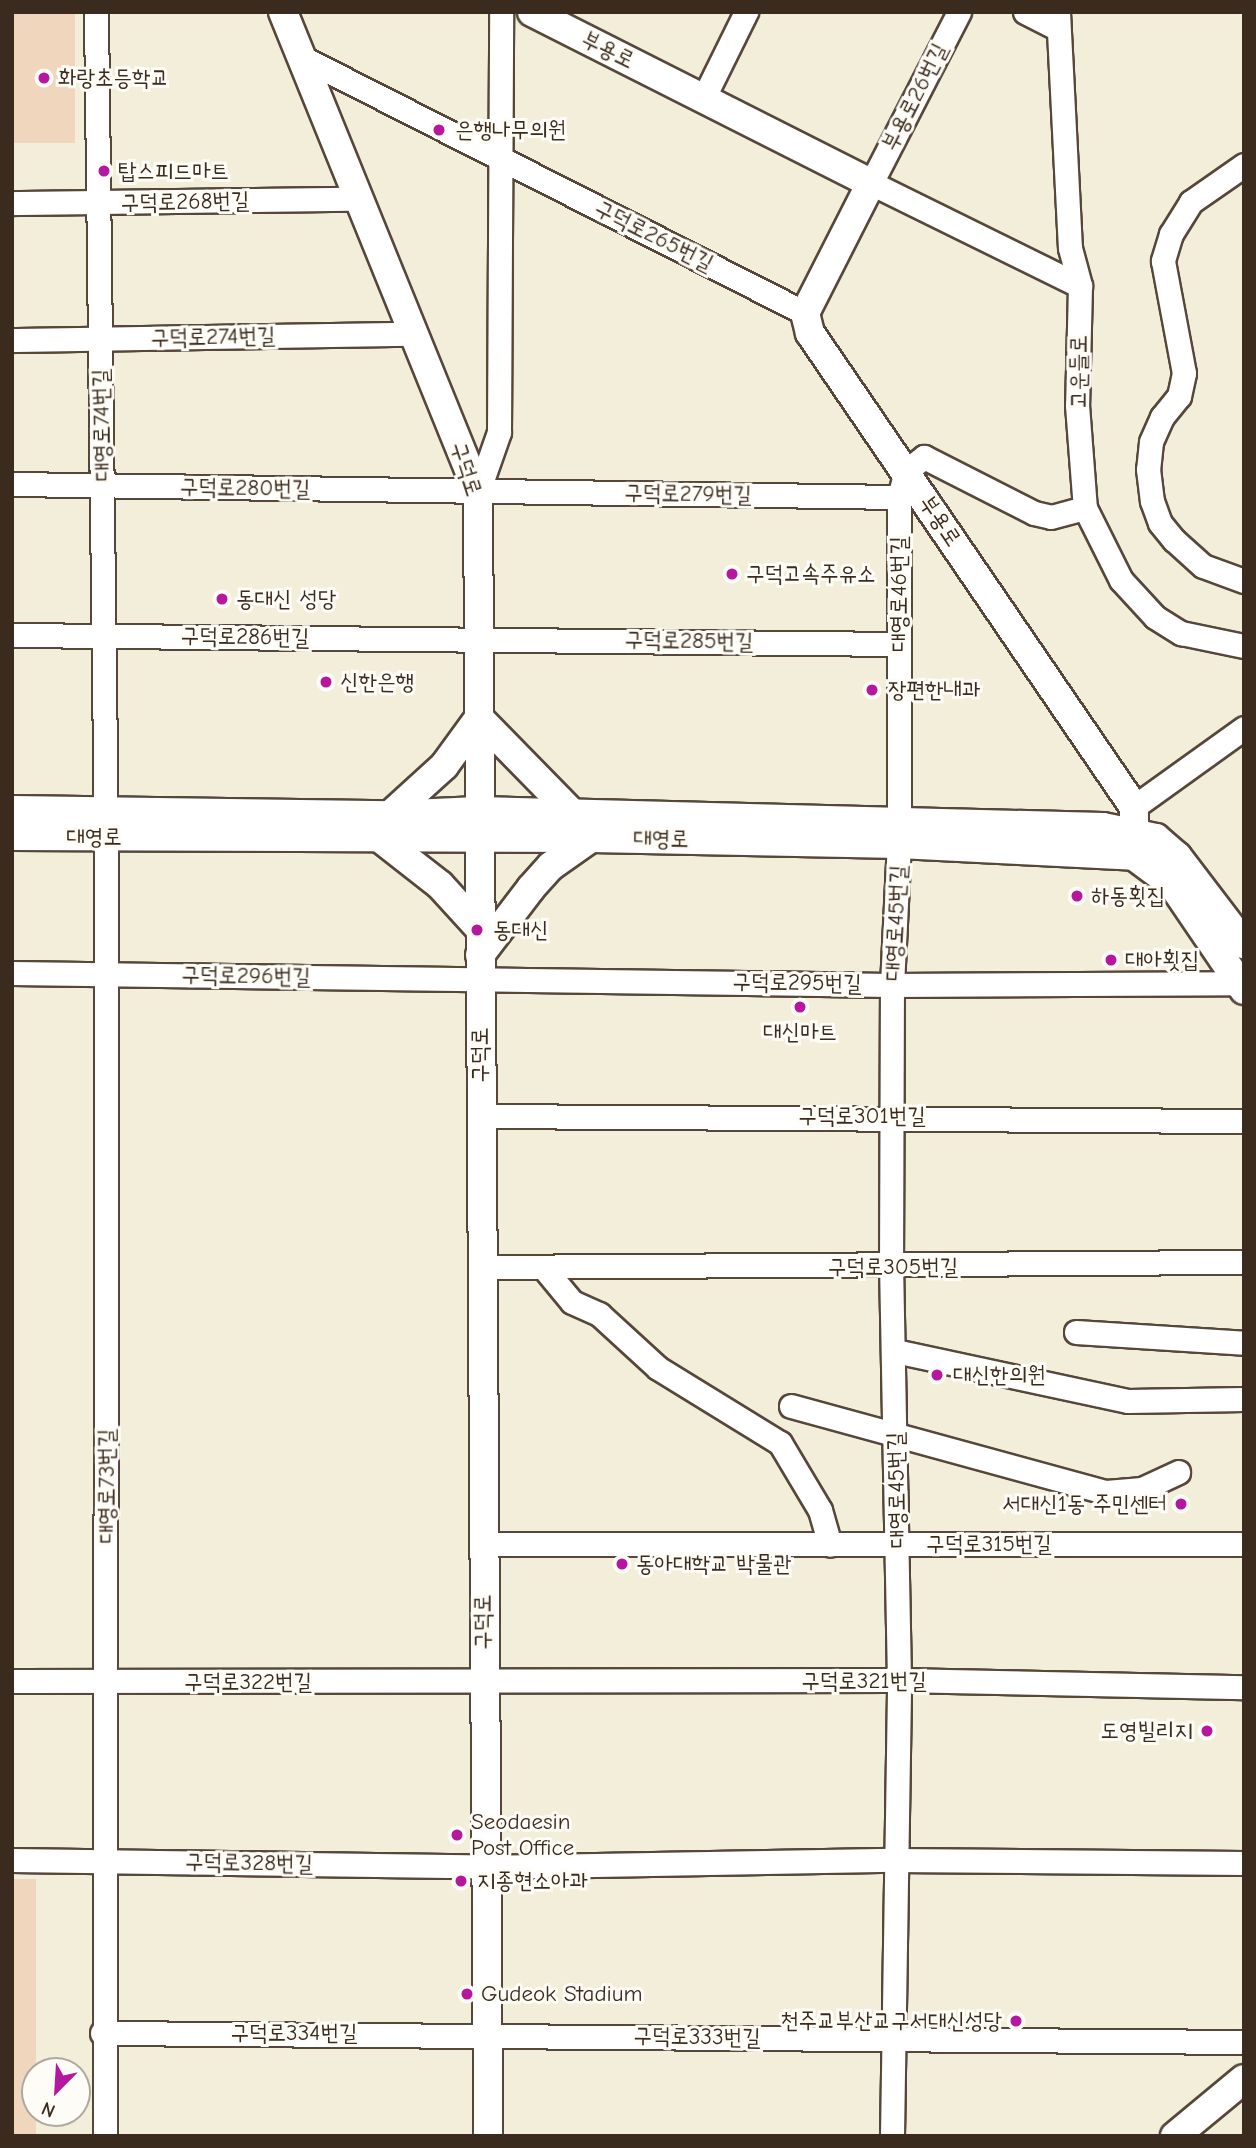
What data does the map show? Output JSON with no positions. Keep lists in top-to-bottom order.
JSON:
{
  "streets": {
    "main road": ["부용로", "구덕로", "대영로"],
    "street": [
      "부용로26번길",
      "구덕로268번길",
      "구덕로265번길",
      "구덕로274번길",
      "고운들로",
      "대영로74번길",
      "구덕로280번길",
      "구덕로279번길",
      "대영로46번길",
      "구덕로286번길",
      "구덕로285번길",
      "대영로45번길",
      "구덕로296번길",
      "구덕로295번길",
      "구덕로301번길",
      "구덕로305번길",
      "대영로73번길",
      "구덕로315번길",
      "구덕로321번길",
      "구덕로322번길",
      "구덕로328번길",
      "구덕로334번길",
      "구덕로333번길"
    ]
  },
  "crossings": [
    ["부용로", "부용로26번길"],
    ["부용로", "구덕로265번길"],
    ["부용로", "고운들로"],
    ["부용로", "구덕로279번길"],
    ["부용로", "대영로46번길"],
    ["부용로", "대영로"],
    ["구덕로268번길", "대영로74번길"],
    ["구덕로268번길", "구덕로"],
    ["구덕로265번길", "구덕로"],
    ["구덕로274번길", "대영로74번길"],
    ["구덕로274번길", "구덕로"],
    ["대영로74번길", "구덕로280번길"],
    ["대영로74번길", "구덕로286번길"],
    ["대영로74번길", "대영로"],
    ["대영로74번길", "대영로73번길"],
    ["구덕로", "구덕로280번길"],
    ["구덕로", "구덕로279번길"],
    ["구덕로", "구덕로286번길"],
    ["구덕로", "구덕로285번길"],
    ["구덕로", "대영로"],
    ["구덕로", "구덕로296번길"],
    ["구덕로", "구덕로295번길"],
    ["구덕로", "구덕로301번길"],
    ["구덕로", "구덕로305번길"],
    ["구덕로", "구덕로315번길"],
    ["구덕로", "구덕로321번길"],
    ["구덕로", "구덕로322번길"],
    ["구덕로", "구덕로328번길"],
    ["구덕로", "구덕로334번길"],
    ["구덕로", "구덕로333번길"],
    ["구덕로280번길", "구덕로279번길"],
    ["구덕로279번길", "대영로46번길"],
    ["대영로46번길", "구덕로285번길"],
    ["대영로46번길", "대영로"],
    ["대영로46번길", "대영로45번길"],
    ["구덕로286번길", "구덕로285번길"],
    ["대영로", "대영로45번길"],
    ["대영로", "대영로73번길"],
    ["대영로45번길", "구덕로295번길"],
    ["대영로45번길", "구덕로301번길"],
    ["대영로45번길", "구덕로305번길"],
    ["대영로45번길", "구덕로315번길"],
    ["대영로45번길", "구덕로321번길"],
    ["대영로45번길", "구덕로328번길"],
    ["대영로45번길", "구덕로333번길"],
    ["구덕로296번길", "구덕로295번길"],
    ["구덕로296번길", "대영로73번길"],
    ["대영로73번길", "구덕로322번길"],
    ["대영로73번길", "구덕로328번길"],
    ["대영로73번길", "구덕로334번길"],
    ["구덕로321번길", "구덕로322번길"],
    ["구덕로334번길", "구덕로333번길"]
  ],
  "places": [
    "화랑초등학교",
    "은행나무의원",
    "탑스피드마트",
    "구덕고속주유소",
    "동대신 성당",
    "신한은행",
    "장편한내과",
    "하동횟집",
    "동대신",
    "대아횟집",
    "대신마트",
    "대신한의원",
    "서대신1동 주민센터",
    "동아대학교 박물관",
    "도영빌리지",
    "Seodaesin Post Office",
    "지종현소아과",
    "Gudeok Stadium",
    "천주교부산교구서대신성당"
  ],
  "north": "bottom left"
}
